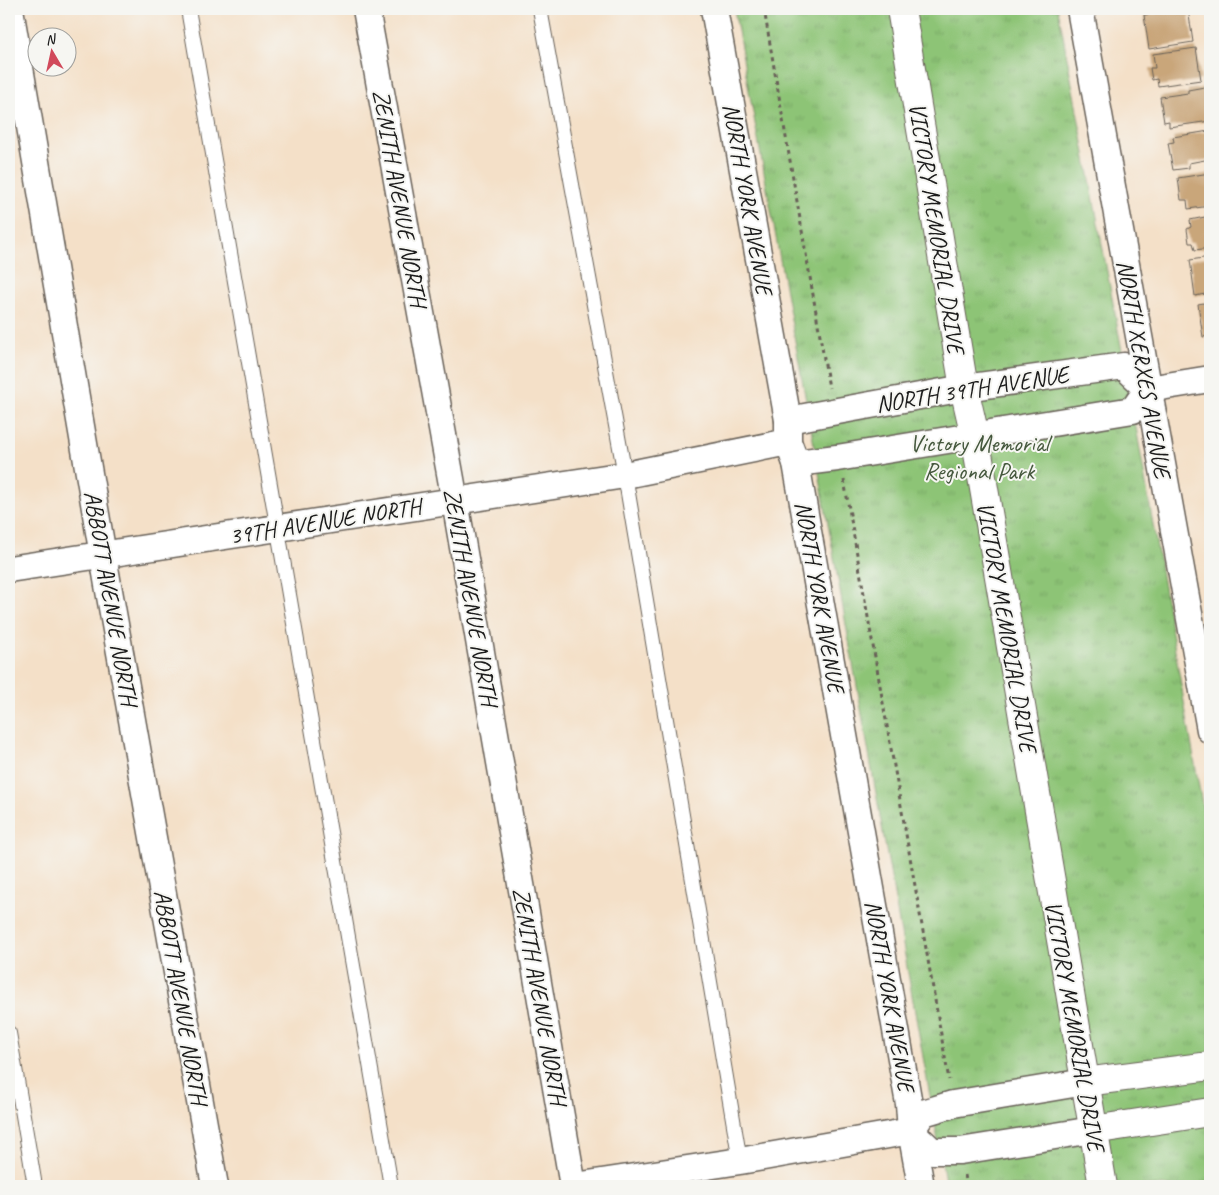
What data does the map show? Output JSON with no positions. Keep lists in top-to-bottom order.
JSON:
{
  "streets": {
    "street": [
      "ZENITH AVENUE NORTH",
      "NORTH YORK AVENUE",
      "VICTORY MEMORIAL DRIVE",
      "NORTH XERXES AVENUE",
      "NORTH 39TH AVENUE",
      "39TH AVENUE NORTH",
      "ABBOTT AVENUE NORTH"
    ]
  },
  "crossings": [
    ["ZENITH AVENUE NORTH", "39TH AVENUE NORTH"],
    ["NORTH YORK AVENUE", "NORTH 39TH AVENUE"],
    ["NORTH YORK AVENUE", "39TH AVENUE NORTH"],
    ["VICTORY MEMORIAL DRIVE", "NORTH 39TH AVENUE"],
    ["NORTH XERXES AVENUE", "NORTH 39TH AVENUE"],
    ["NORTH 39TH AVENUE", "39TH AVENUE NORTH"],
    ["39TH AVENUE NORTH", "ABBOTT AVENUE NORTH"]
  ],
  "parks": ["Victory Memorial Regional Park"],
  "north": "top"
}
